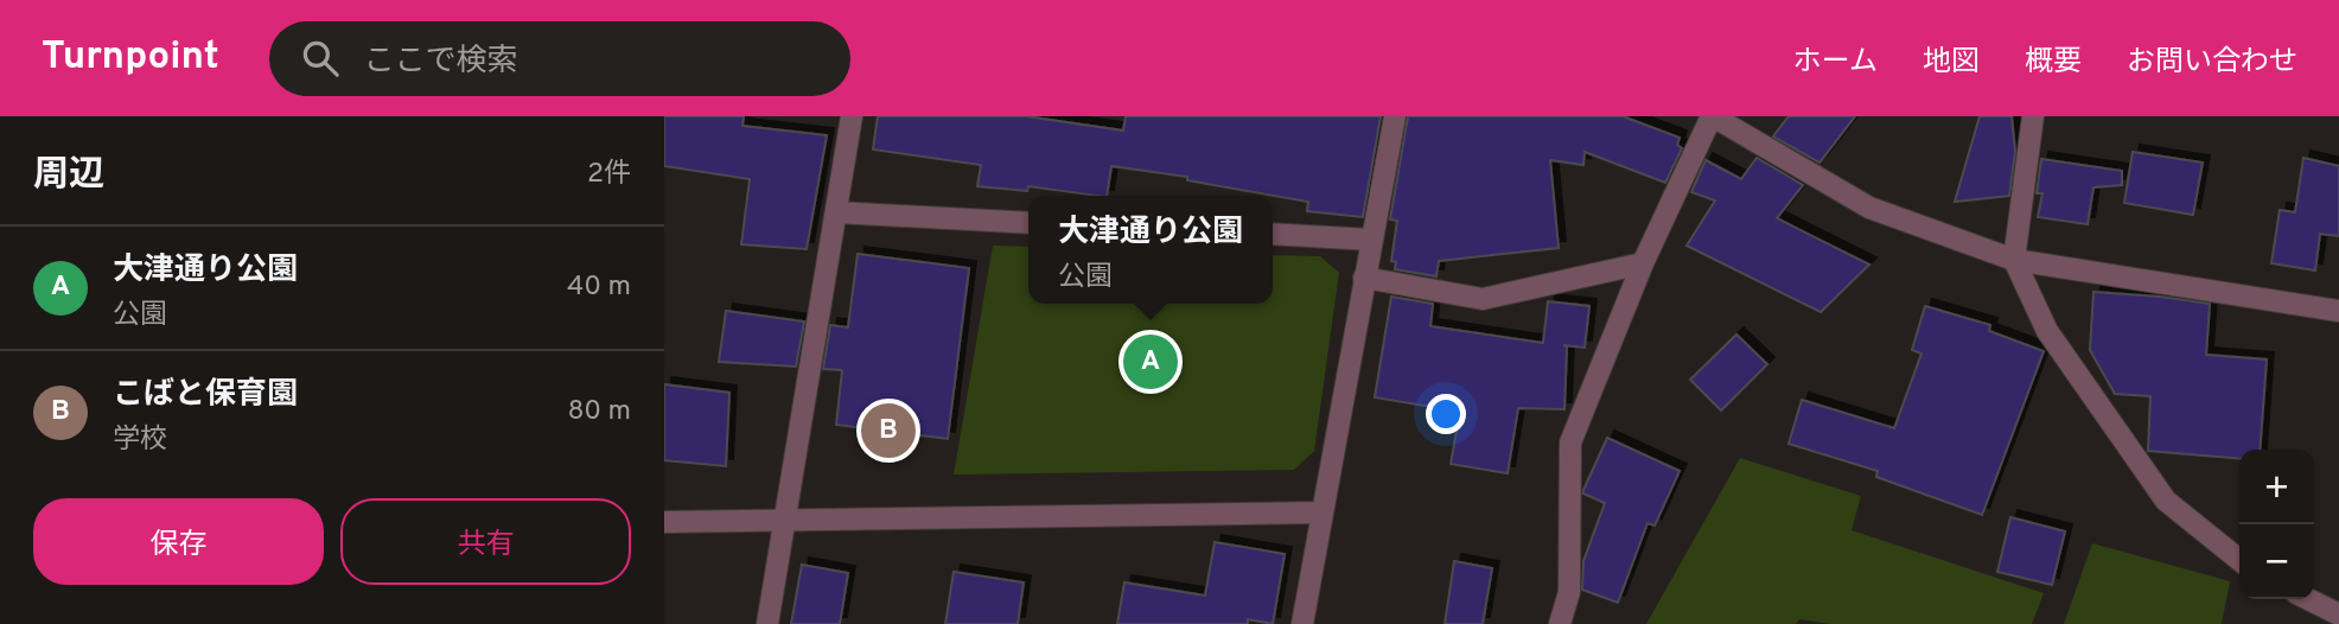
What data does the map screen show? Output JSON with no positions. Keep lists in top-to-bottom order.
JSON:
{
  "page": {
    "header": "Turnpoint",
    "search": "ここで検索",
    "nav": [
      "ホーム",
      "地図",
      "概要",
      "お問い合わせ"
    ],
    "heading": ["周辺", "2件"],
    "popup": ["大津通り公園", "公園"],
    "list": [
      {
        "mark": "A",
        "name": "大津通り公園",
        "note": "公園",
        "value": "40 m"
      },
      {
        "mark": "B",
        "name": "こばと保育園",
        "note": "学校",
        "value": "80 m"
      }
    ],
    "pins": ["A", "B"],
    "map_buttons": ["+", "−"],
    "buttons": ["保存", "共有"]
  }
}
